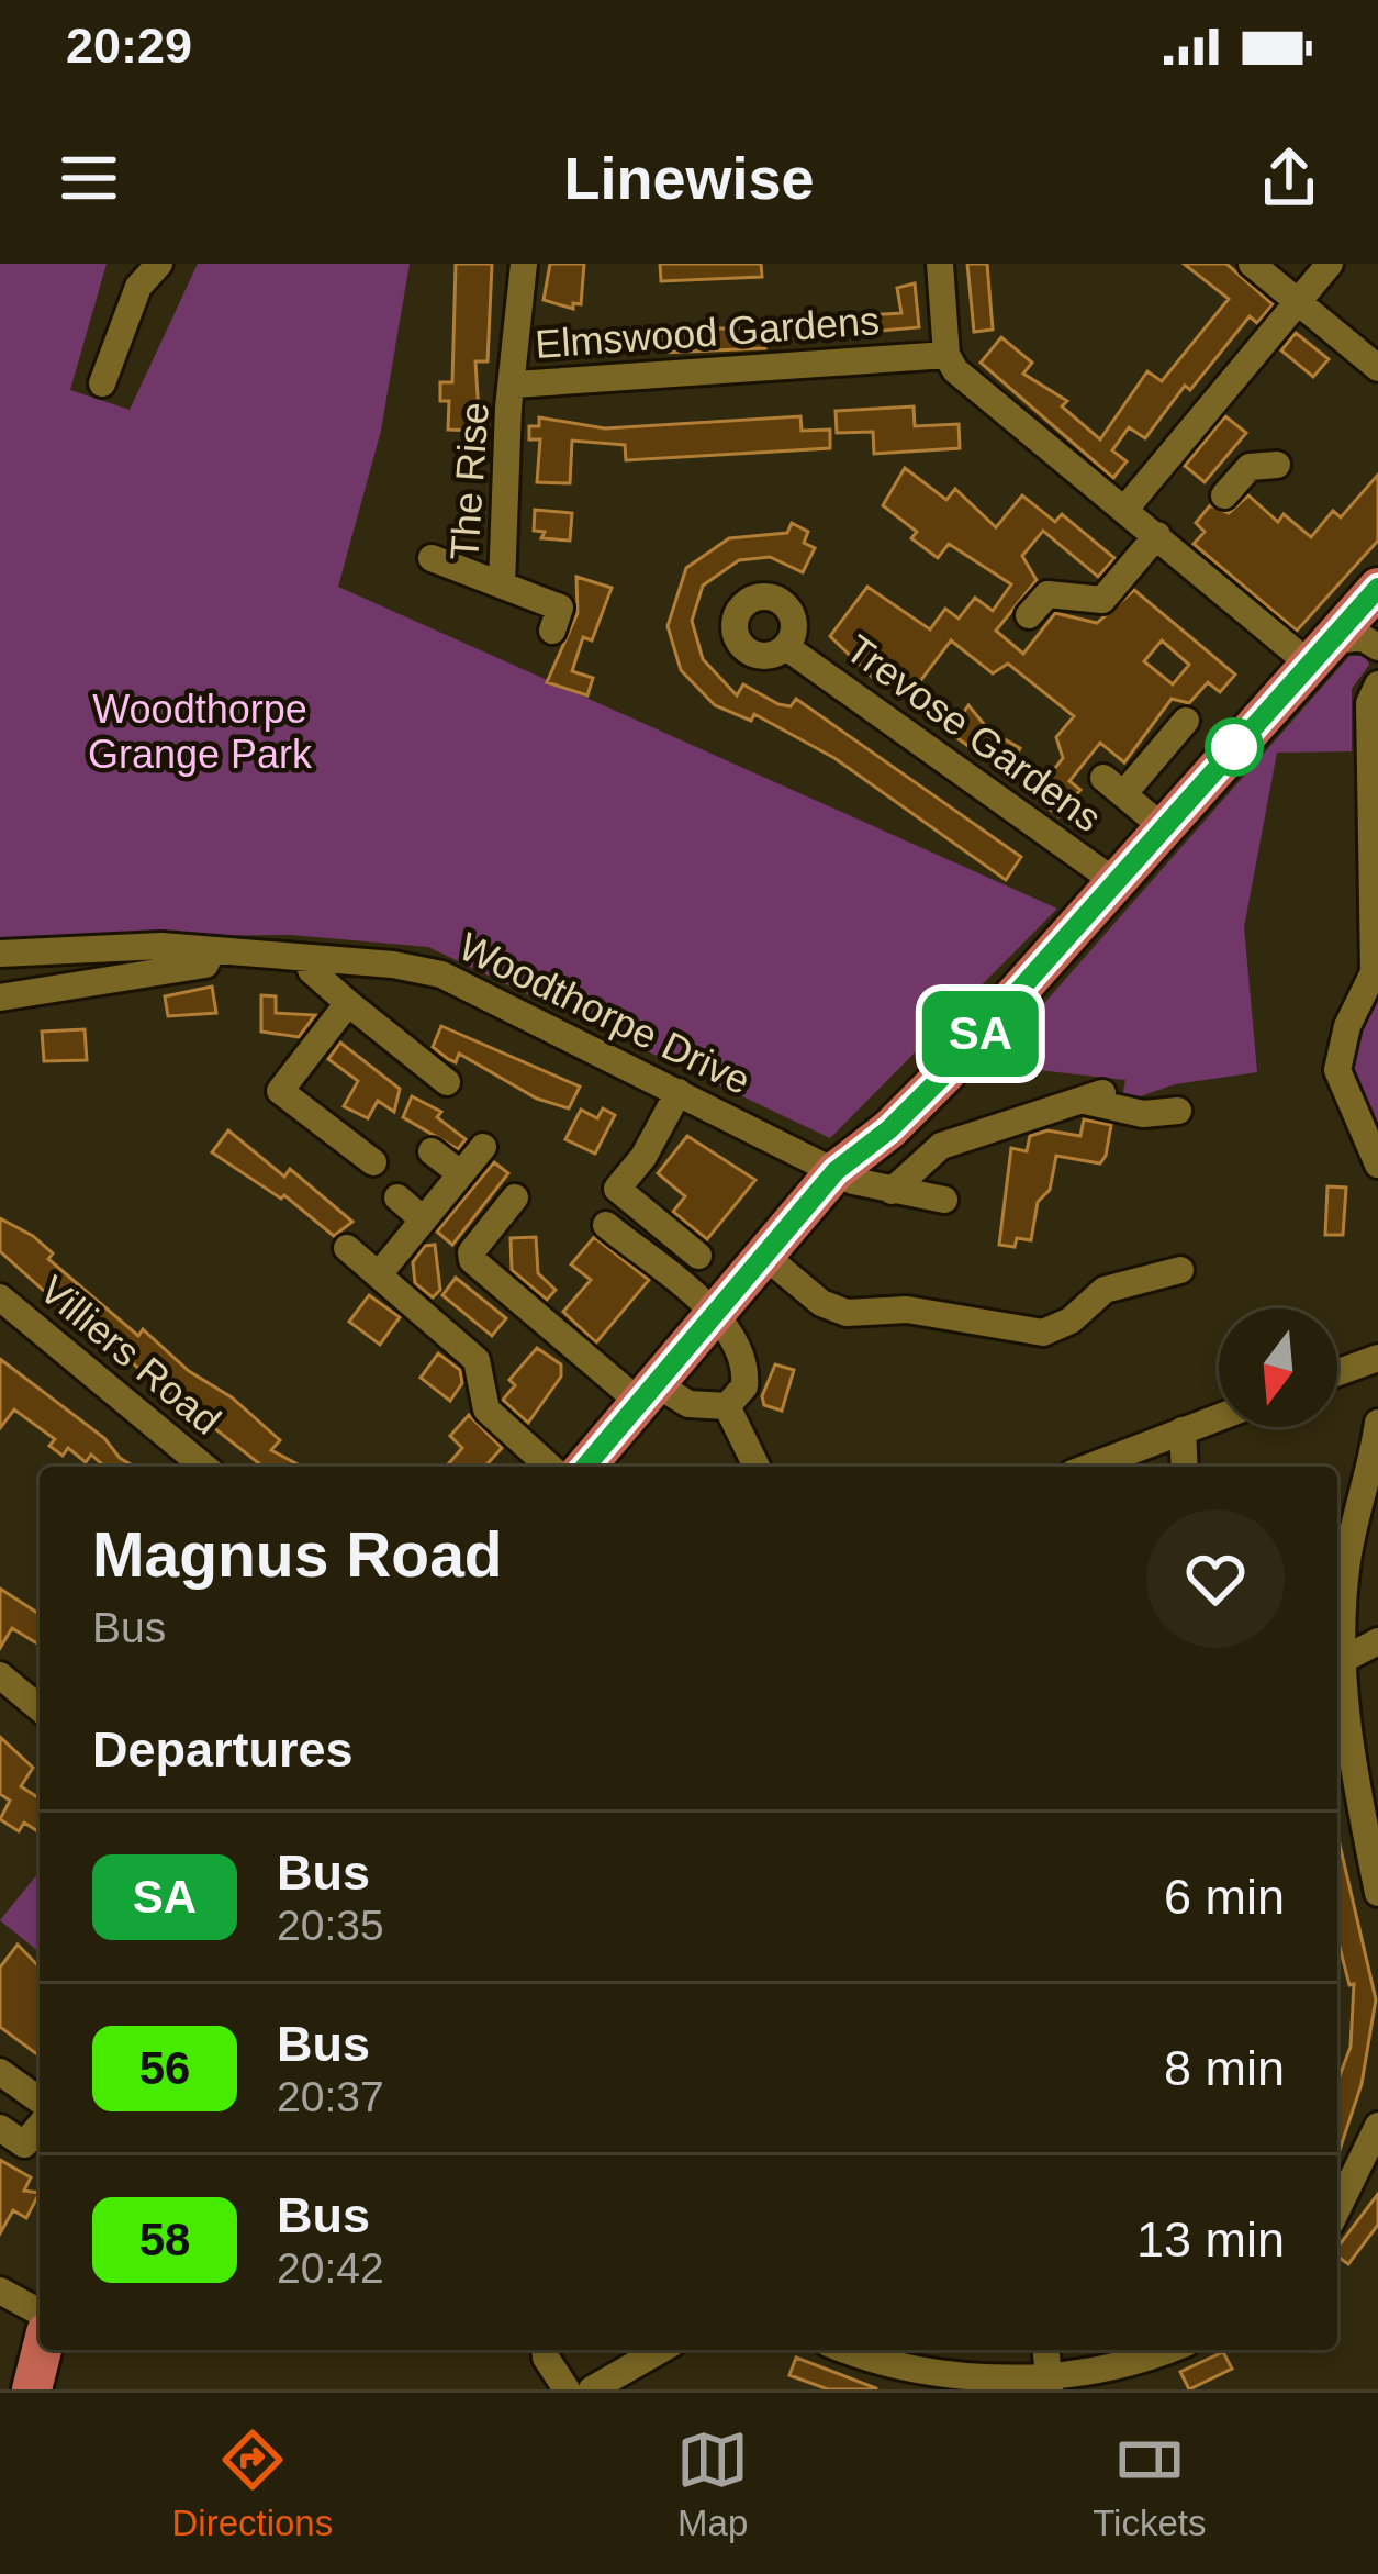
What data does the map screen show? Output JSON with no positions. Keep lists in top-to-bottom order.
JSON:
{
  "streets": {
    "street": [
      "Elmswood Gardens",
      "The Rise",
      "Trevose Gardens",
      "Woodthorpe Drive",
      "Villiers Road"
    ]
  },
  "crossings": [
    ["Elmswood Gardens", "The Rise"]
  ],
  "parks": ["Woodthorpe Grange Park"],
  "lines": ["bus line SA"],
  "north": "bottom",
  "page": {
    "status": "20:29",
    "header": "Linewise",
    "on_map": "SA",
    "heading": [
      ["Magnus Road", "Bus"],
      "Departures"
    ],
    "list": [
      {
        "mark": "SA",
        "name": "Bus",
        "note": "20:35",
        "value": "6 min"
      },
      {
        "mark": "56",
        "name": "Bus",
        "note": "20:37",
        "value": "8 min"
      },
      {
        "mark": "58",
        "name": "Bus",
        "note": "20:42",
        "value": "13 min"
      }
    ],
    "tabs": ["Directions", "Map", "Tickets"]
  }
}
